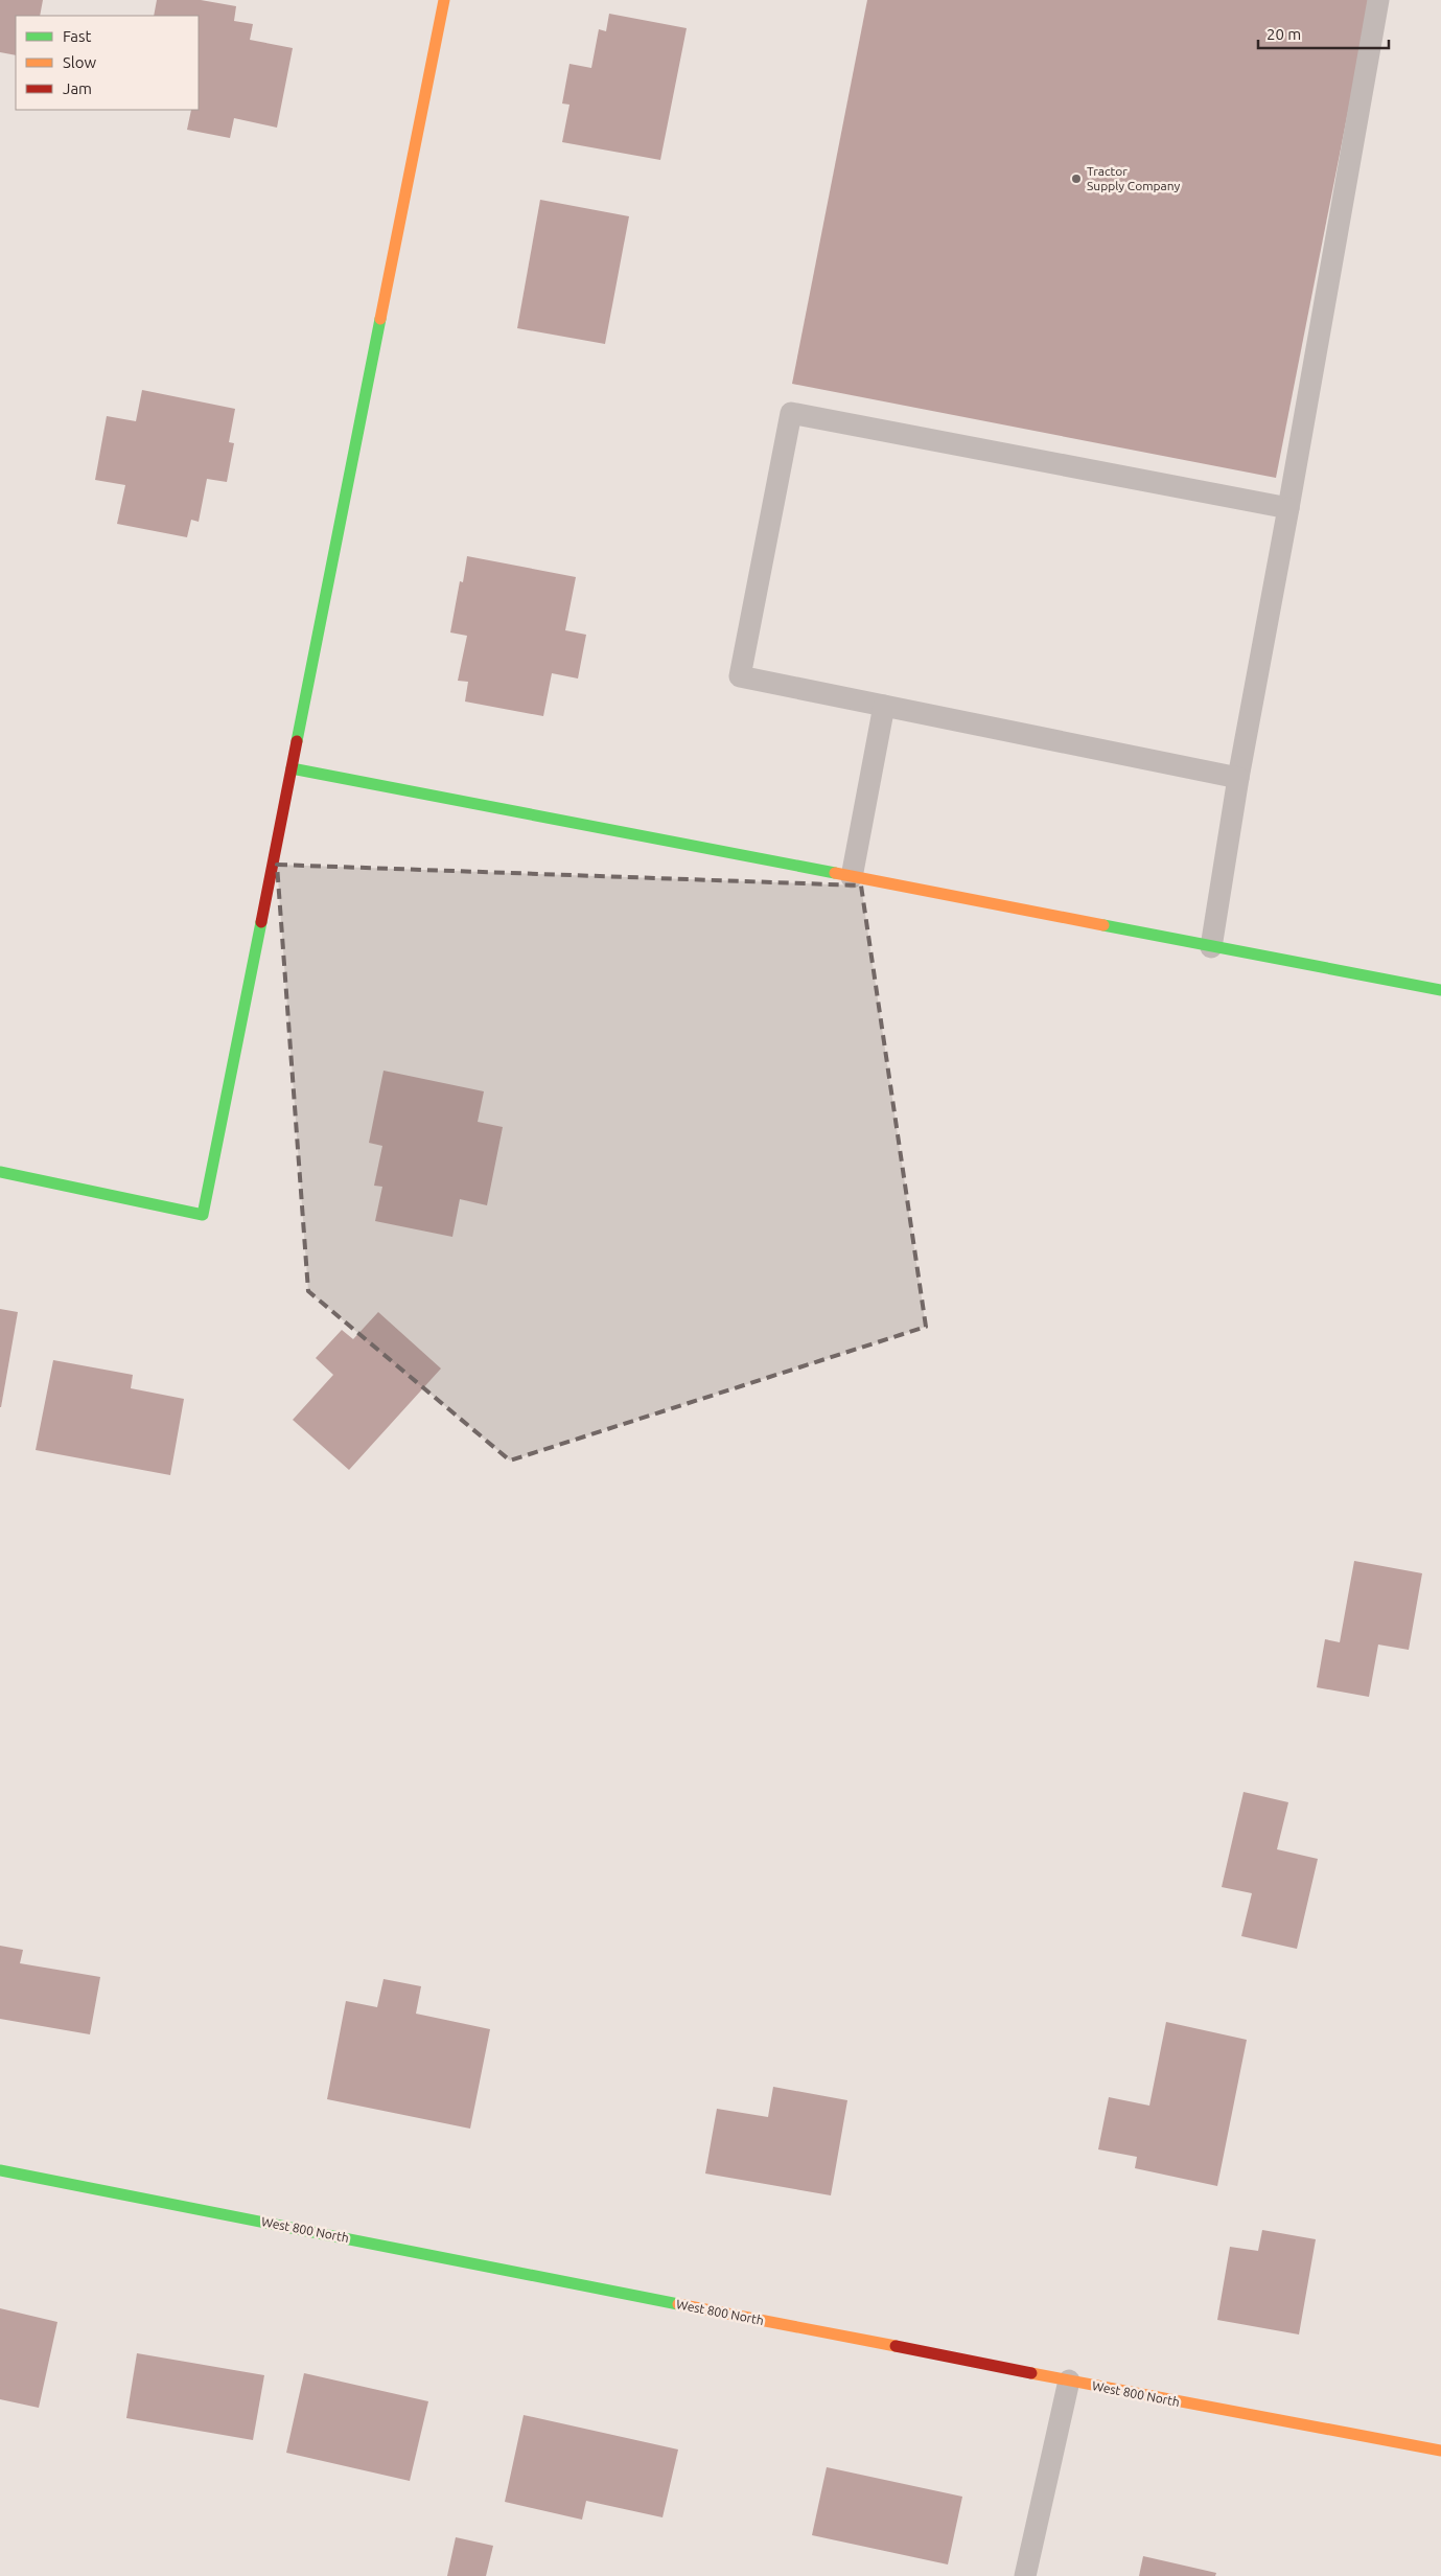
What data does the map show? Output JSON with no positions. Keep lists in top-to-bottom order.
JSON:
{
  "streets": {
    "street": ["West 800 North"]
  },
  "places": ["Tractor Supply Company"],
  "legend": ["Fast", "Slow", "Jam"],
  "scale_bar": "20 m"
}
